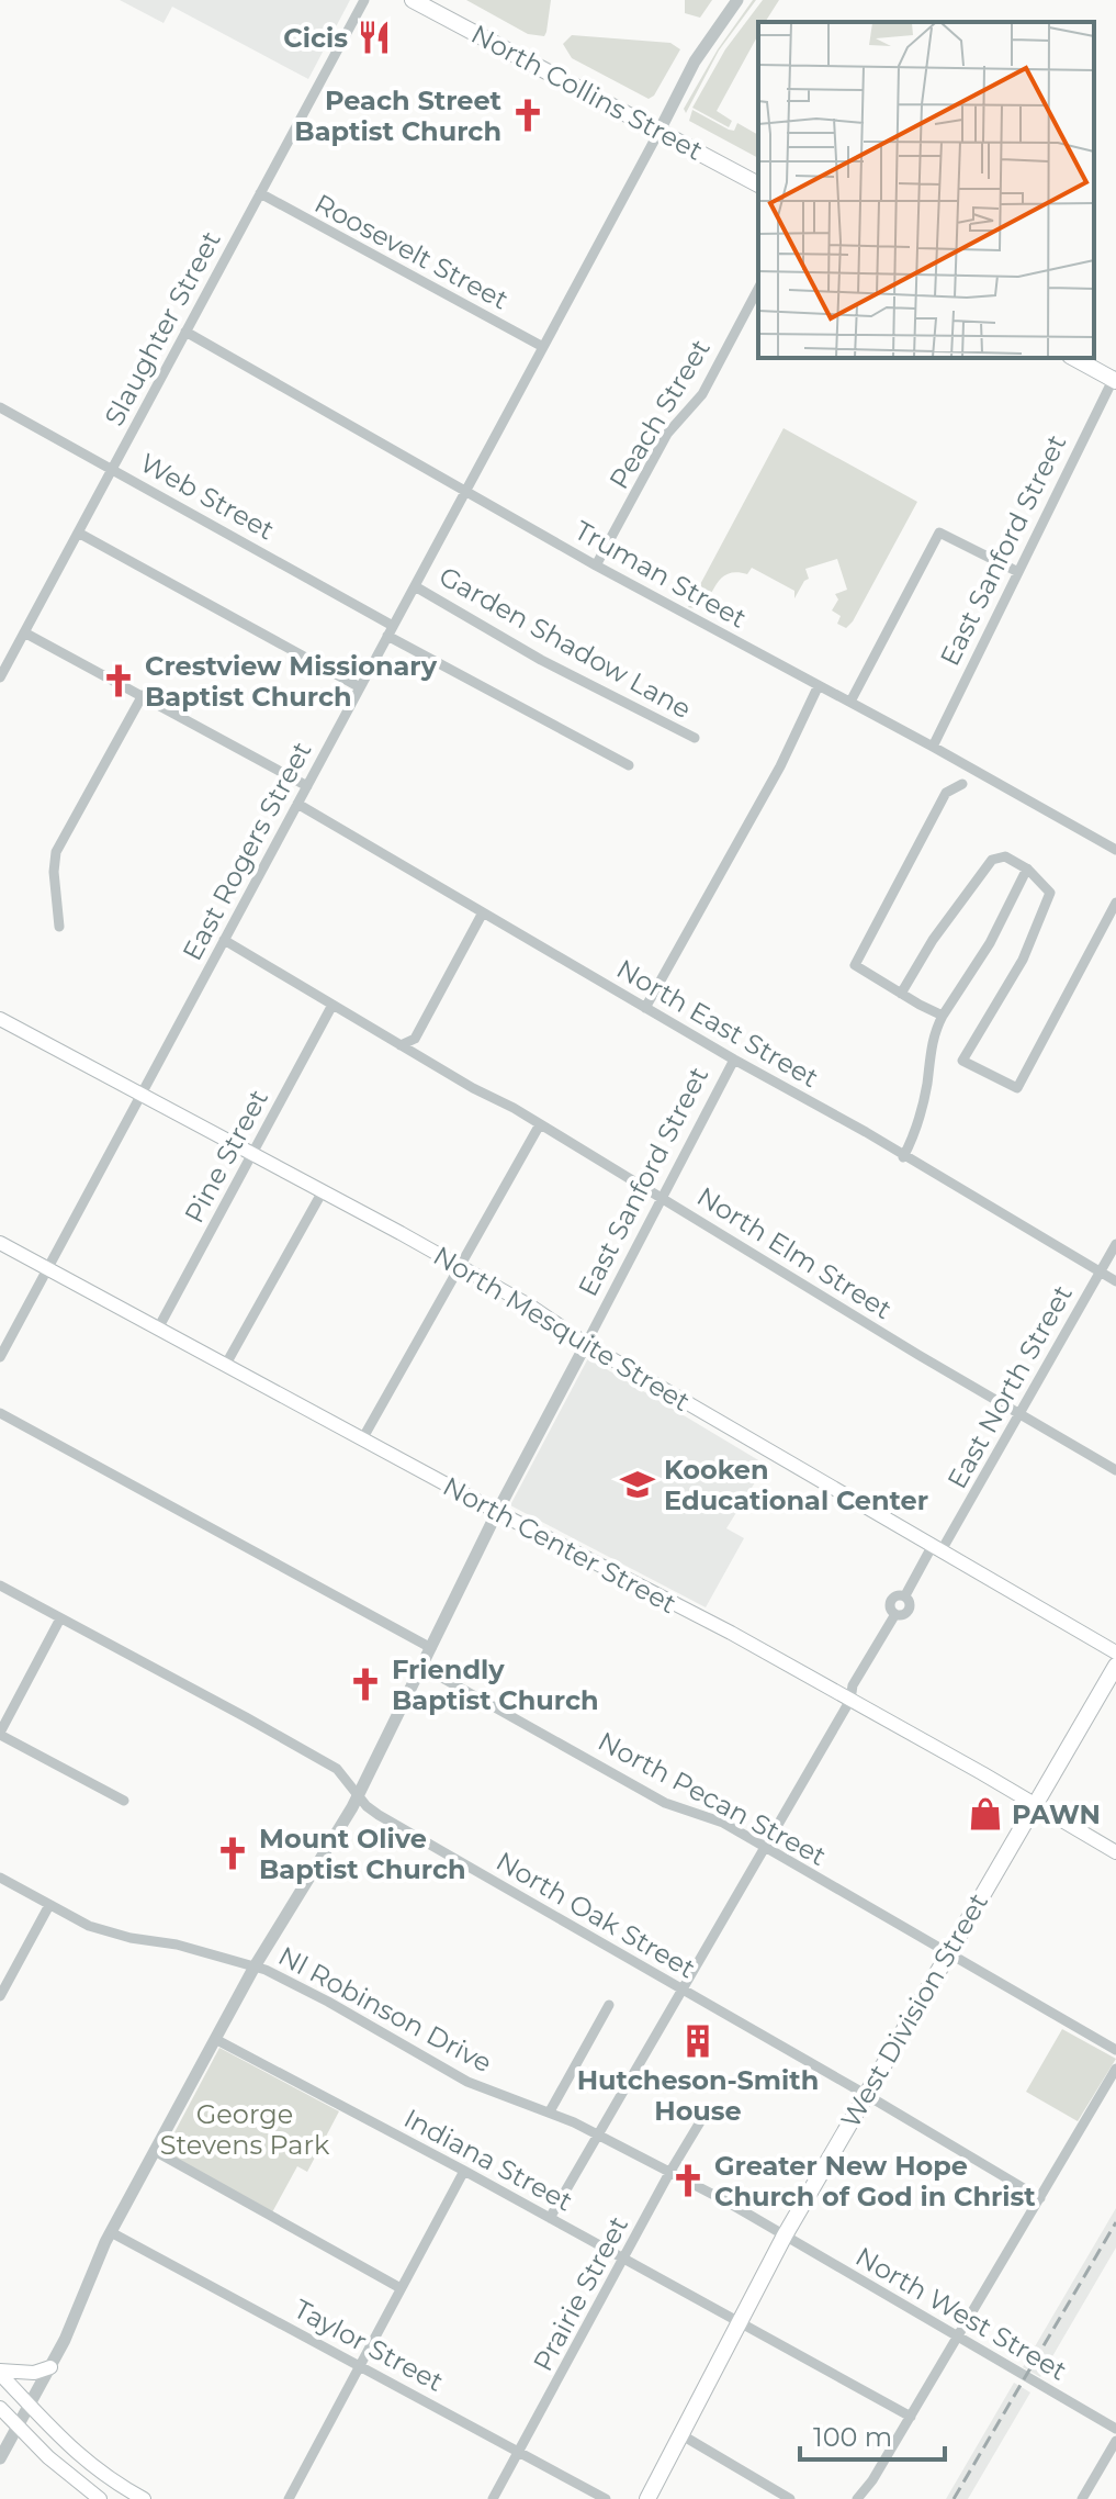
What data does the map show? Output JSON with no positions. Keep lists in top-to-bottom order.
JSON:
{
  "streets": {
    "main road": [
      "North Collins Street",
      "North Mesquite Street",
      "North Center Street",
      "West Division Street"
    ],
    "street": [
      "Roosevelt Street",
      "Slaughter Street",
      "Peach Street",
      "Web Street",
      "East Sanford Street",
      "Truman Street",
      "Garden Shadow Lane",
      "East Rogers Street",
      "North East Street",
      "Pine Street",
      "North Elm Street",
      "East North Street",
      "North Pecan Street",
      "North Oak Street",
      "Nl Robinson Drive",
      "Indiana Street",
      "Prairie Street",
      "North West Street",
      "Taylor Street"
    ]
  },
  "crossings": [
    ["North Collins Street", "East Rogers Street"],
    ["Roosevelt Street", "Slaughter Street"],
    ["Roosevelt Street", "East Rogers Street"],
    ["Slaughter Street", "Web Street"],
    ["Slaughter Street", "Truman Street"],
    ["Peach Street", "Truman Street"],
    ["Web Street", "East Rogers Street"],
    ["East Sanford Street", "Truman Street"],
    ["East Sanford Street", "North East Street"],
    ["East Sanford Street", "North Elm Street"],
    ["East Sanford Street", "North Mesquite Street"],
    ["East Sanford Street", "North Center Street"],
    ["East Sanford Street", "North Pecan Street"],
    ["East Sanford Street", "North Oak Street"],
    ["East Sanford Street", "Nl Robinson Drive"],
    ["East Sanford Street", "Indiana Street"],
    ["East Sanford Street", "Taylor Street"],
    ["Truman Street", "East Rogers Street"],
    ["Garden Shadow Lane", "East Rogers Street"],
    ["East Rogers Street", "North East Street"],
    ["East Rogers Street", "North Elm Street"],
    ["East Rogers Street", "North Mesquite Street"],
    ["East Rogers Street", "North Center Street"],
    ["North East Street", "East North Street"],
    ["Pine Street", "North Elm Street"],
    ["Pine Street", "North Mesquite Street"],
    ["Pine Street", "North Center Street"],
    ["North Elm Street", "East North Street"],
    ["North Mesquite Street", "East North Street"],
    ["East North Street", "North Center Street"],
    ["North Center Street", "West Division Street"],
    ["North Pecan Street", "West Division Street"],
    ["North Oak Street", "West Division Street"],
    ["Nl Robinson Drive", "West Division Street"],
    ["Nl Robinson Drive", "Prairie Street"],
    ["Nl Robinson Drive", "North West Street"],
    ["West Division Street", "Indiana Street"],
    ["West Division Street", "North West Street"],
    ["Indiana Street", "Prairie Street"],
    ["Prairie Street", "Taylor Street"]
  ],
  "parks": ["George Stevens Park"],
  "places": {
    "restaurant": ["Cicis"],
    "church": [
      "Peach Street Baptist Church",
      "Crestview Missionary Baptist Church",
      "Friendly Baptist Church",
      "Mount Olive Baptist Church",
      "Greater New Hope Church of God in Christ"
    ],
    "school or university": ["Kooken Educational Center"],
    "shop": ["PAWN"],
    "building": ["Hutcheson-Smith House"]
  },
  "scale_bar": "100 m"
}
